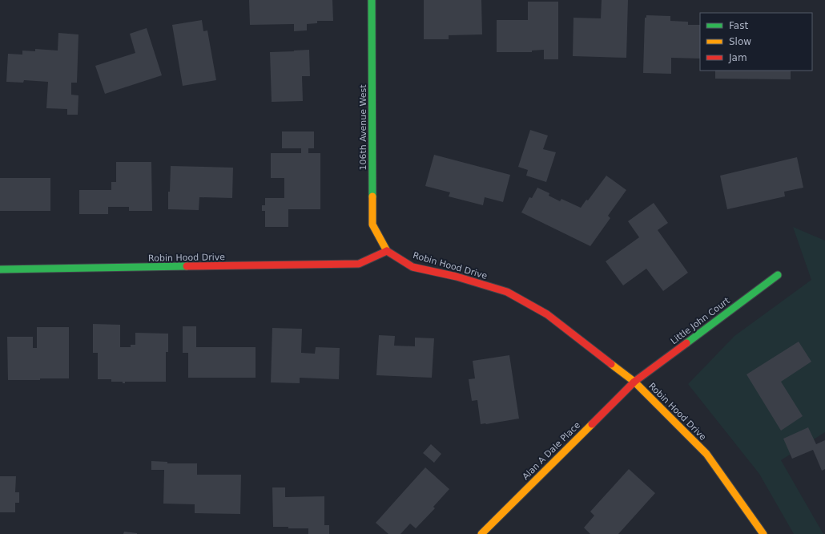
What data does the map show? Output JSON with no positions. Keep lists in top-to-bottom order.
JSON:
{
  "streets": {
    "street": [
      "106th Avenue West",
      "Robin Hood Drive",
      "Little John Court",
      "Alan A Dale Place"
    ]
  },
  "crossings": [
    ["106th Avenue West", "Robin Hood Drive"],
    ["Robin Hood Drive", "Little John Court"],
    ["Robin Hood Drive", "Alan A Dale Place"],
    ["Little John Court", "Alan A Dale Place"]
  ],
  "legend": ["Fast", "Slow", "Jam"]
}
